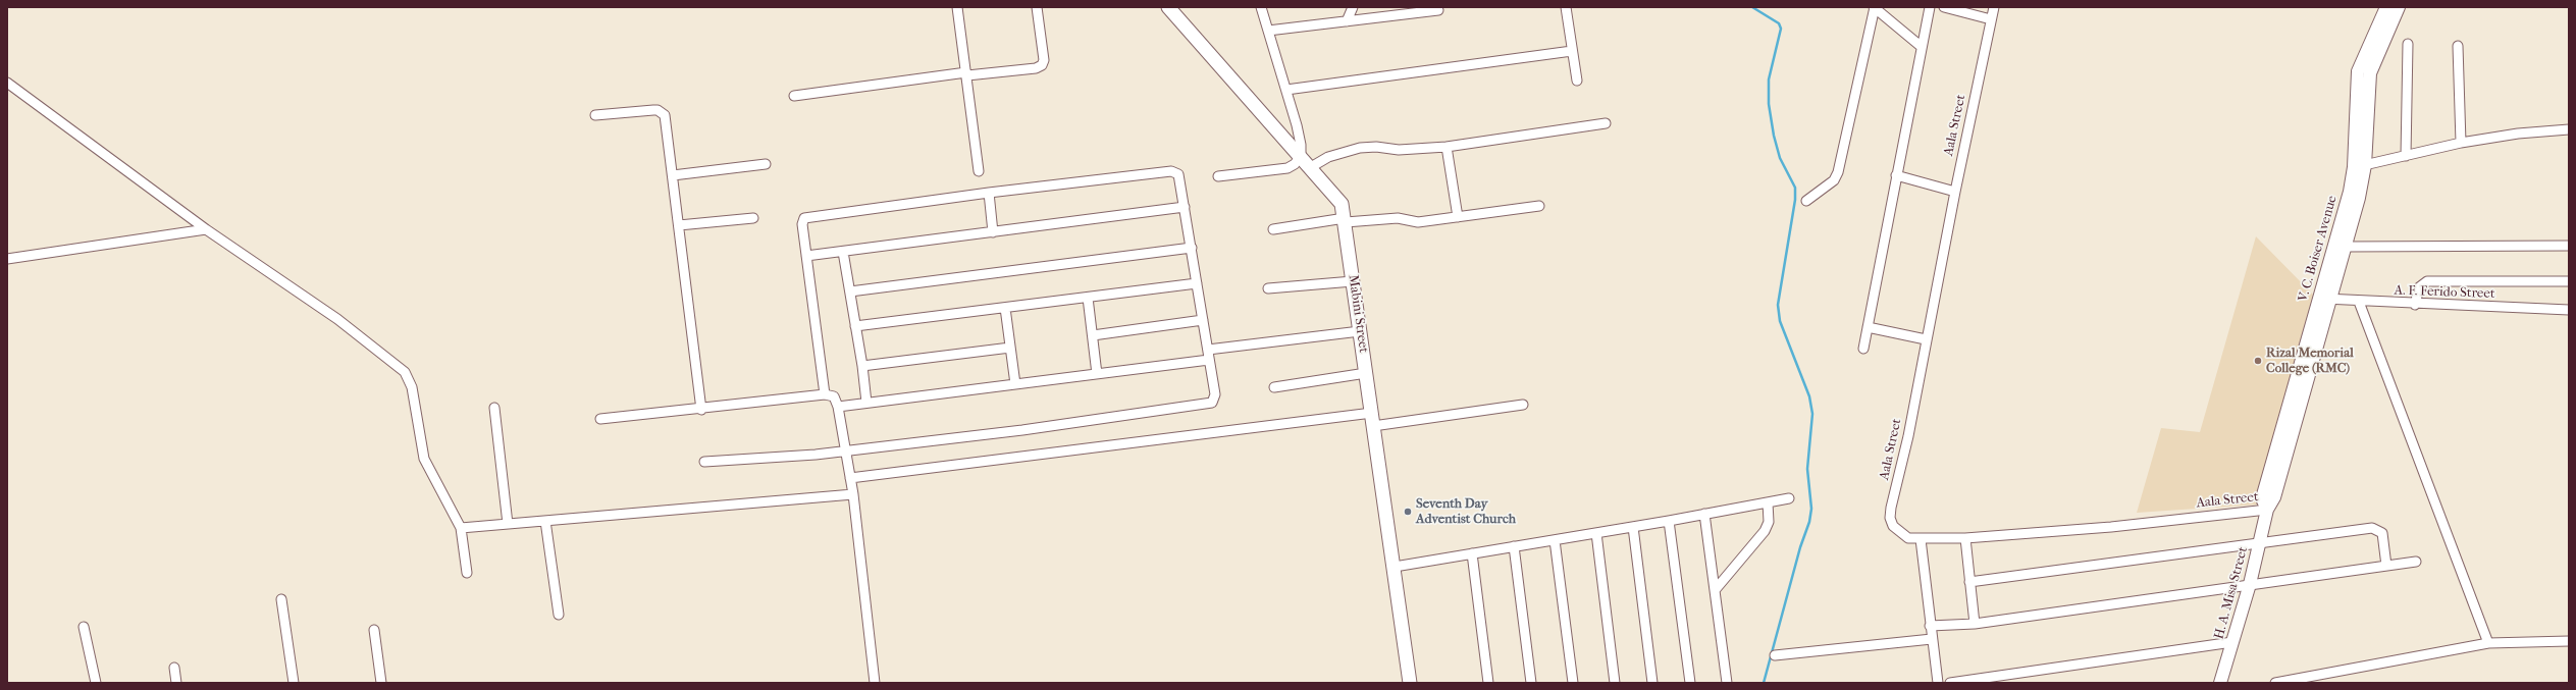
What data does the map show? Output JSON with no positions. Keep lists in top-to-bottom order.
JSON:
{
  "streets": {
    "main road": ["Mabini Street"],
    "street": [
      "Aala Street",
      "V. C. Boiser Avenue",
      "A. F. Ferido Street",
      "H. A. Misa Street"
    ]
  },
  "crossings": [
    ["Aala Street", "V. C. Boiser Avenue"],
    ["Aala Street", "H. A. Misa Street"],
    ["V. C. Boiser Avenue", "A. F. Ferido Street"],
    ["V. C. Boiser Avenue", "H. A. Misa Street"]
  ],
  "places": ["Rizal Memorial College (RMC)", "Seventh Day Adventist Church"]
}
